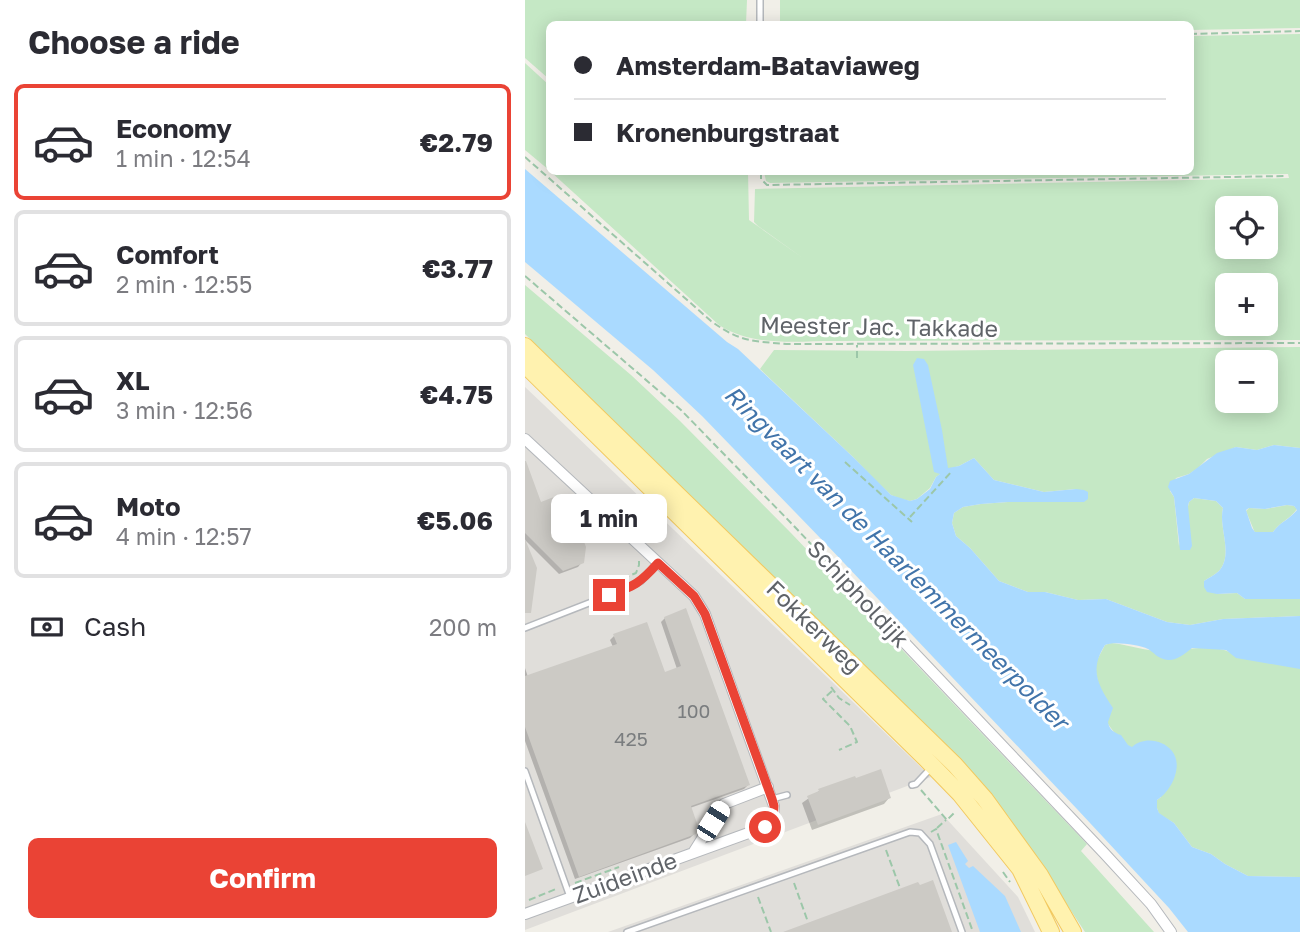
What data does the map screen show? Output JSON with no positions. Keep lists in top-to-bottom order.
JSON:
{
  "streets": {
    "main road": ["Fokkerweg"],
    "street": ["Schipholdijk", "Zuideinde"],
    "path": ["Meester Jac. Takkade"]
  },
  "water": ["Ringvaart van de Haarlemmermeerpolder"],
  "house_numbers": ["100", "425"],
  "page": {
    "heading": "Choose a ride",
    "banner": ["Amsterdam-Bataviaweg", "Kronenburgstraat"],
    "list": [
      {
        "name": "Economy",
        "note": "1 min · 12:54",
        "value": "€2.79"
      },
      {
        "name": "Comfort",
        "note": "2 min · 12:55",
        "value": "€3.77"
      },
      {
        "name": "XL",
        "note": "3 min · 12:56",
        "value": "€4.75"
      },
      {
        "name": "Moto",
        "note": "4 min · 12:57",
        "value": "€5.06"
      }
    ],
    "map_buttons": ["+", "−"],
    "bubble": "1 min",
    "pay": ["Cash", "200 m"],
    "buttons": "Confirm"
  }
}
